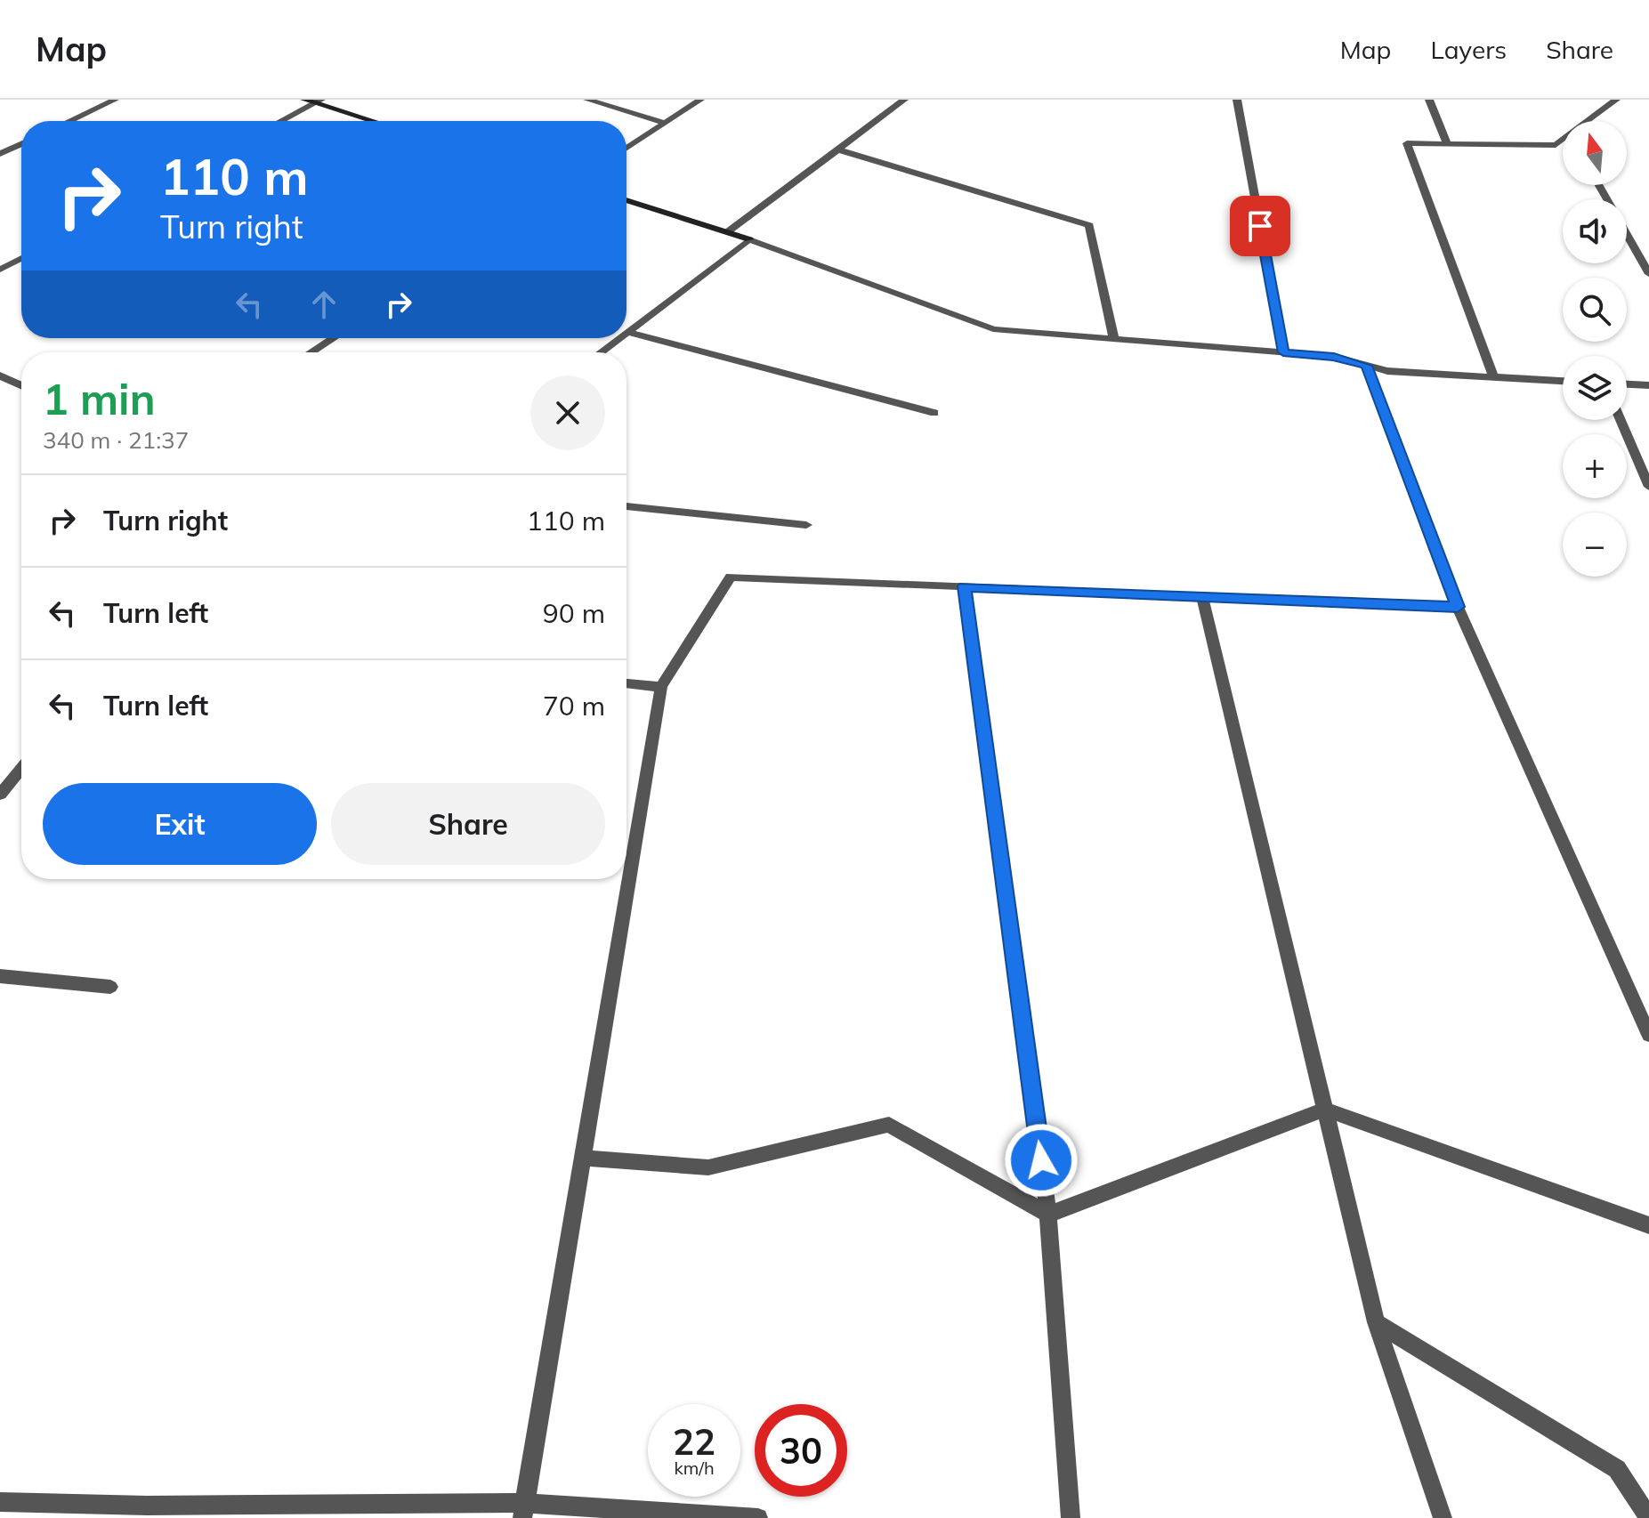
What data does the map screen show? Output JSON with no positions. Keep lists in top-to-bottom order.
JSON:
{
  "north": "top",
  "page": {
    "header": "Map",
    "nav": ["Map", "Layers", "Share"],
    "map_buttons": ["+", "−"],
    "turn": ["110 m", "Turn right"],
    "heading": ["1 min", "340 m · 21:37"],
    "list": [
      {
        "name": "Turn right",
        "value": "110 m"
      },
      {
        "name": "Turn left",
        "value": "90 m"
      },
      {
        "name": "Turn left",
        "value": "70 m"
      }
    ],
    "buttons": ["Exit", "Share"],
    "speed": "22 km/h",
    "limit": "30"
  }
}
